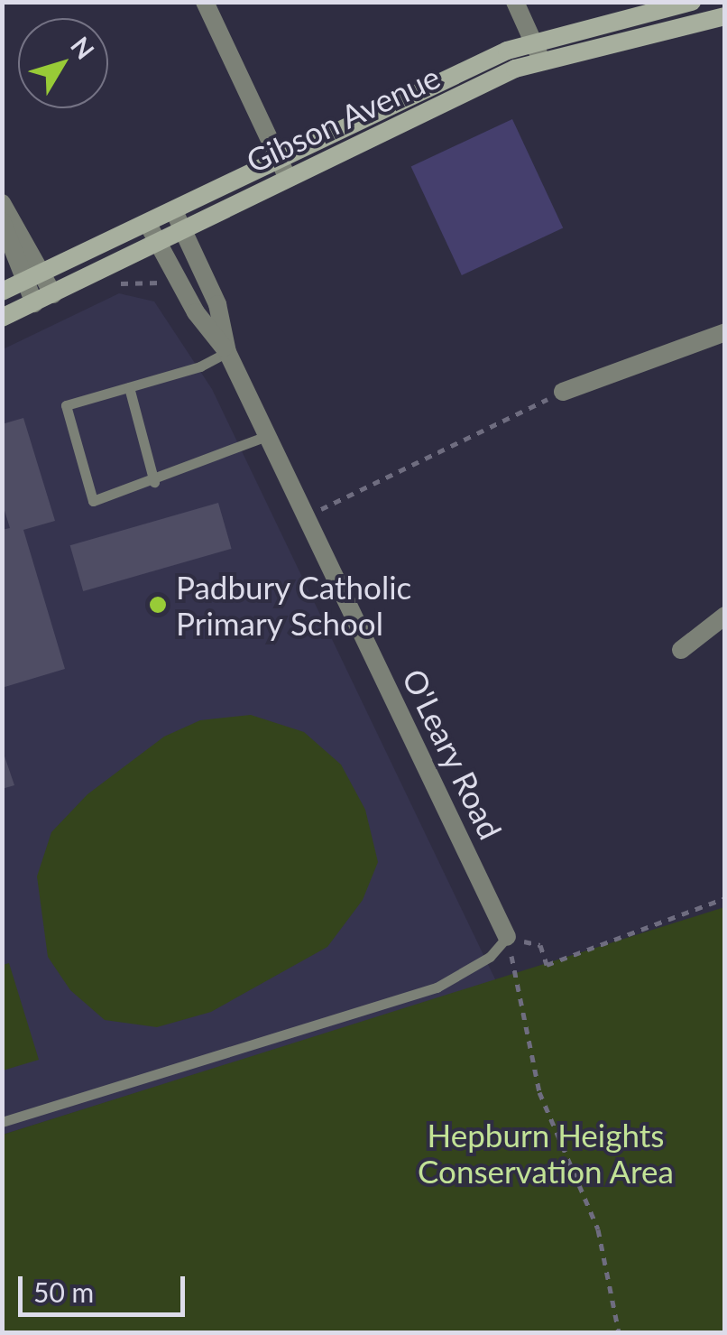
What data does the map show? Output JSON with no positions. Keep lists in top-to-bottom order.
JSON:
{
  "streets": {
    "main road": ["Gibson Avenue"],
    "street": ["O'Leary Road"]
  },
  "crossings": [
    ["Gibson Avenue", "O'Leary Road"]
  ],
  "parks": ["Hepburn Heights Conservation Area"],
  "places": ["Padbury Catholic Primary School"],
  "scale_bar": "50 m",
  "north": "top right"
}
